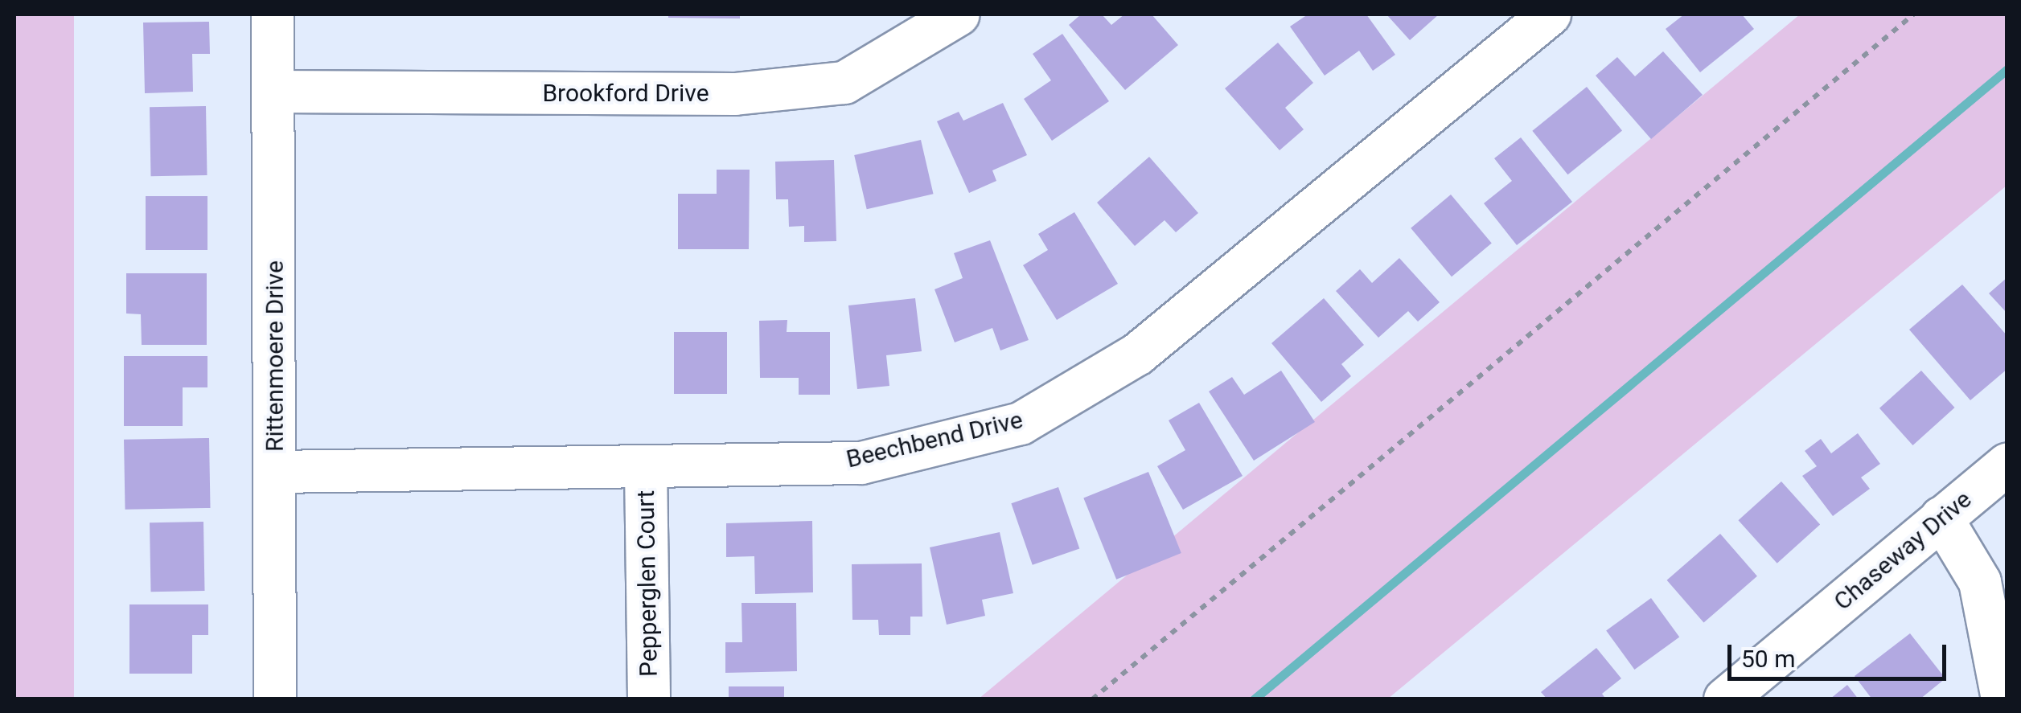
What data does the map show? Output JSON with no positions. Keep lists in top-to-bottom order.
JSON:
{
  "streets": {
    "street": [
      "Brookford Drive",
      "Rittenmoere Drive",
      "Beechbend Drive",
      "Chaseway Drive",
      "Pepperglen Court"
    ]
  },
  "crossings": [
    ["Brookford Drive", "Rittenmoere Drive"],
    ["Rittenmoere Drive", "Beechbend Drive"],
    ["Beechbend Drive", "Pepperglen Court"]
  ],
  "scale_bar": "50 m"
}
